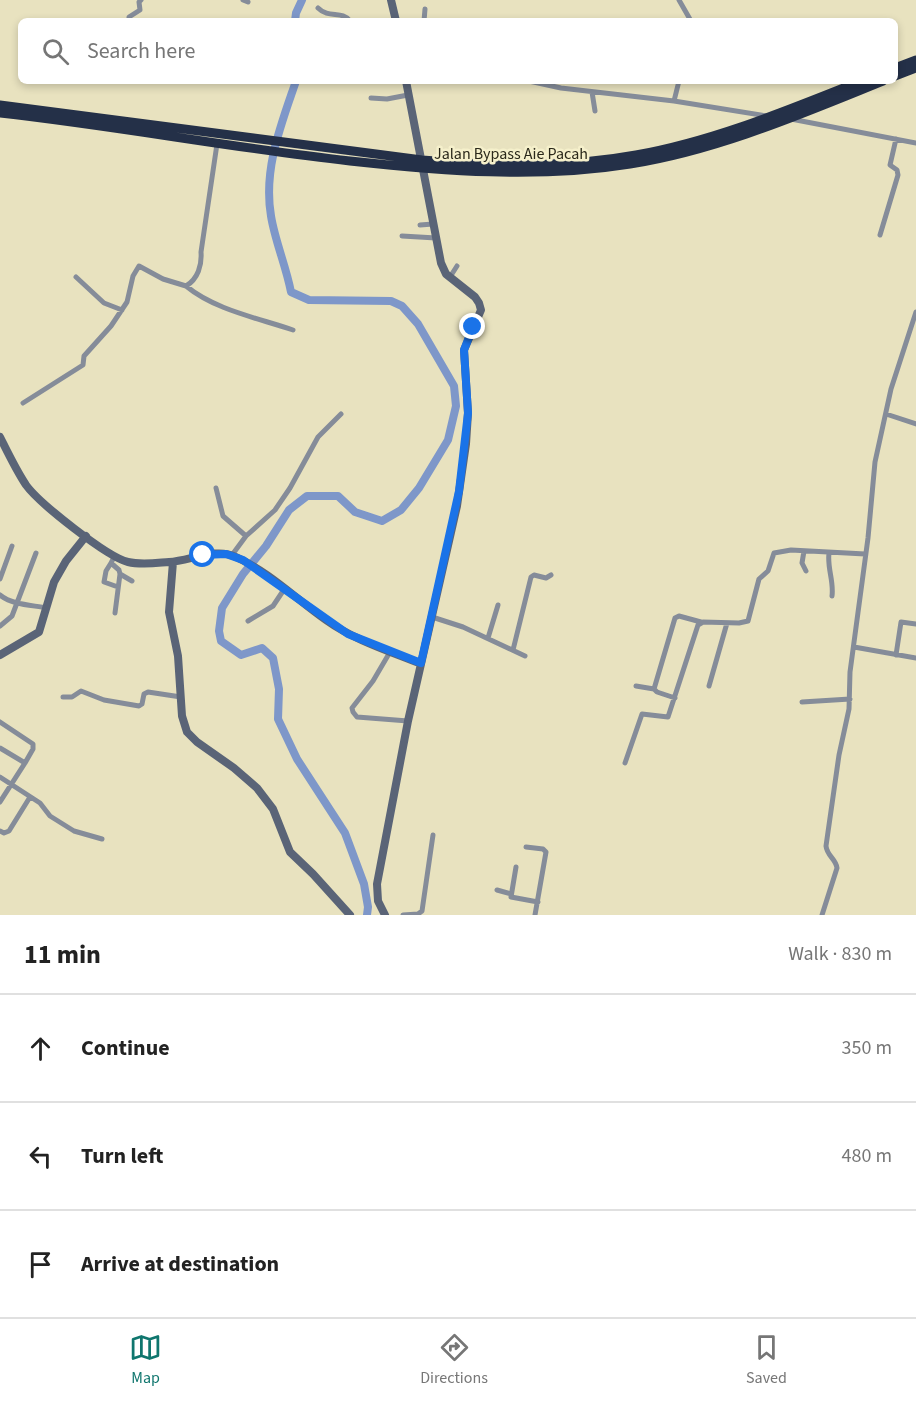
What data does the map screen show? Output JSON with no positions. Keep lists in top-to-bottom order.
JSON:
{
  "streets": {
    "highway": ["Jalan Bypass Aie Pacah"]
  },
  "page": {
    "search": "Search here",
    "heading": ["11 min", "Walk · 830 m"],
    "list": [
      ["Continue", "350 m"],
      ["Turn left", "480 m"],
      "Arrive at destination"
    ],
    "nav": ["Map", "Directions", "Saved"]
  }
}
